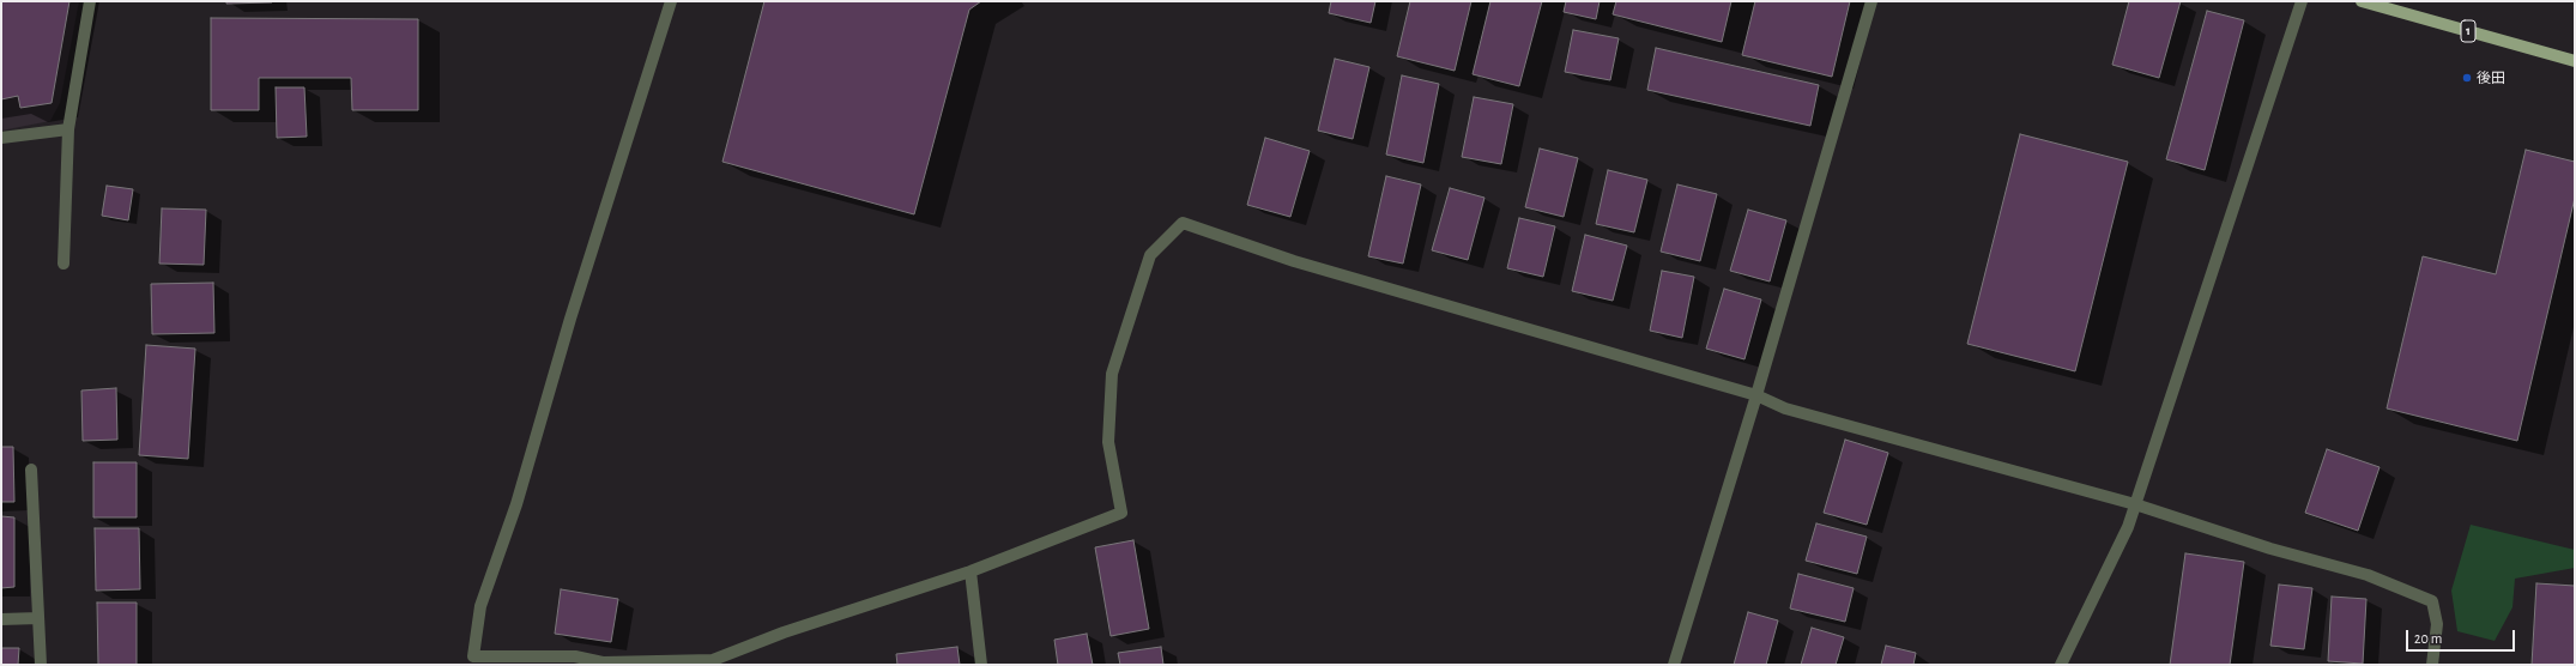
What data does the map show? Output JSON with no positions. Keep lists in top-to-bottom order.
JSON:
{
  "streets": {
    "main road": ["1"]
  },
  "places": ["後田"],
  "scale_bar": "20 m"
}
